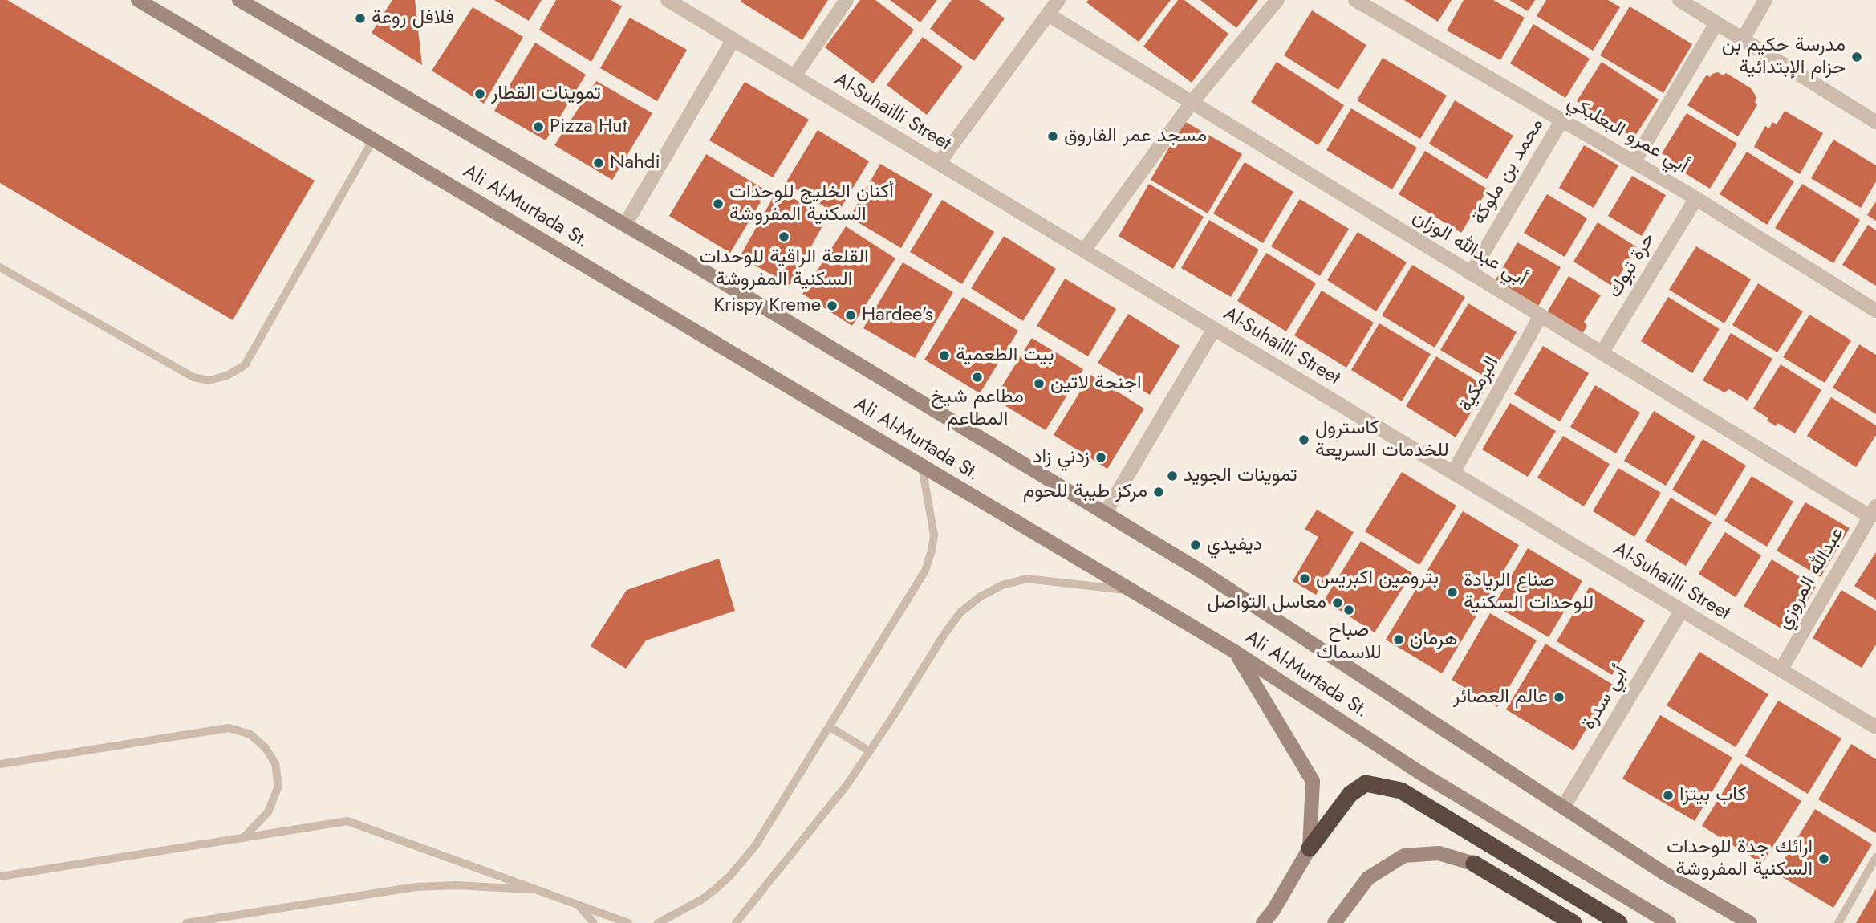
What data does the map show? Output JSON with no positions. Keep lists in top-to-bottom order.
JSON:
{
  "streets": {
    "main road": ["Ali Al-Murtada St."],
    "street": [
      "Al-Suhailli Street",
      "أبي عمرو البعلبكي",
      "محمد بن ملوكة",
      "أبي عبدالله الوزان",
      "حرة تبوك",
      "البرمكية",
      "عبدالله المروزي",
      "أبي سدرة"
    ]
  },
  "crossings": [
    ["Al-Suhailli Street", "البرمكية"],
    ["Al-Suhailli Street", "عبدالله المروزي"],
    ["Al-Suhailli Street", "أبي سدرة"],
    ["أبي عمرو البعلبكي", "محمد بن ملوكة"],
    ["أبي عمرو البعلبكي", "حرة تبوك"],
    ["محمد بن ملوكة", "أبي عبدالله الوزان"],
    ["Ali Al-Murtada St.", "أبي سدرة"],
    ["أبي عبدالله الوزان", "حرة تبوك"],
    ["أبي عبدالله الوزان", "البرمكية"],
    ["أبي عبدالله الوزان", "عبدالله المروزي"]
  ],
  "places": [
    "فلافل روعة",
    "مدرسة حكيم بن حزام الإبتدائية",
    "تموينات القطار",
    "Pizza Hut",
    "مسجد عمر الفاروق",
    "Nahdi",
    "أكنان الخليج للوحدات السكنية المفروشة",
    "القلعة الراقية للوحدات السكنية المفروشة",
    "Krispy Kreme",
    "Hardee's",
    "بيت الطعمية",
    "مطاعم شيخ المطاعم",
    "اجنحة لاتين",
    "كاسترول للخدمات السريعة",
    "زدني زاد",
    "تموينات الجويد",
    "مركز طيبة للحوم",
    "ديفيدي",
    "بترومين اكبريس",
    "صناع الريادة للوحدات السكنية",
    "معاسل التواصل",
    "صباح للاسماك",
    "هرمان",
    "عالم العصائر",
    "كاب بيتزا",
    "ارائك جدة للوحدات السكنية المفروشة"
  ]
}
